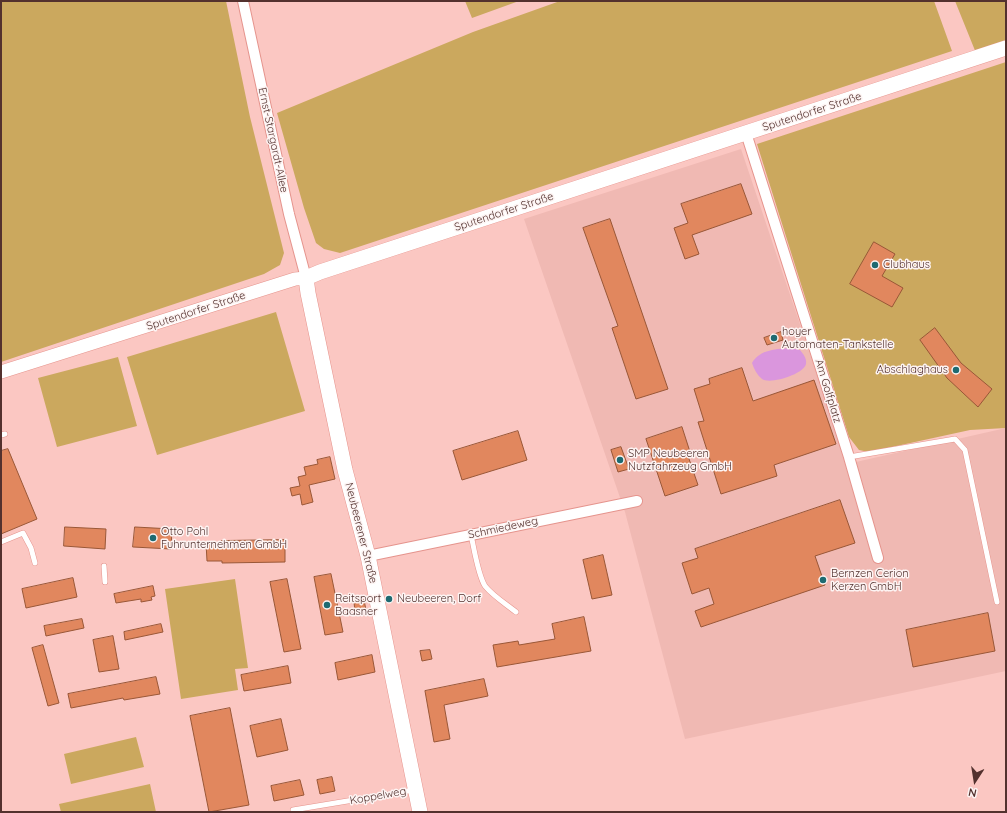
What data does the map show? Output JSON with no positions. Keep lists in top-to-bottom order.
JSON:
{
  "streets": {
    "main road": ["Sputendorfer Straße", "Neubeerener Straße"],
    "street": ["Ernst-Stargardt-Allee", "Am Golfplatz", "Schmiedeweg"],
    "lane": ["Koppelweg"]
  },
  "crossings": [
    ["Sputendorfer Straße", "Ernst-Stargardt-Allee"],
    ["Sputendorfer Straße", "Am Golfplatz"],
    ["Sputendorfer Straße", "Neubeerener Straße"],
    ["Ernst-Stargardt-Allee", "Neubeerener Straße"],
    ["Schmiedeweg", "Neubeerener Straße"],
    ["Neubeerener Straße", "Koppelweg"]
  ],
  "places": [
    "Clubhaus",
    "hoyer Automaten-Tankstelle",
    "Abschlaghaus",
    "SMP Neubeeren Nutzfahrzeug GmbH",
    "Otto Pohl Fuhrunternehmen GmbH",
    "Bernzen Cerion Kerzen GmbH",
    "Neubeeren, Dorf",
    "Reitsport Baasner"
  ],
  "north": "bottom"
}
